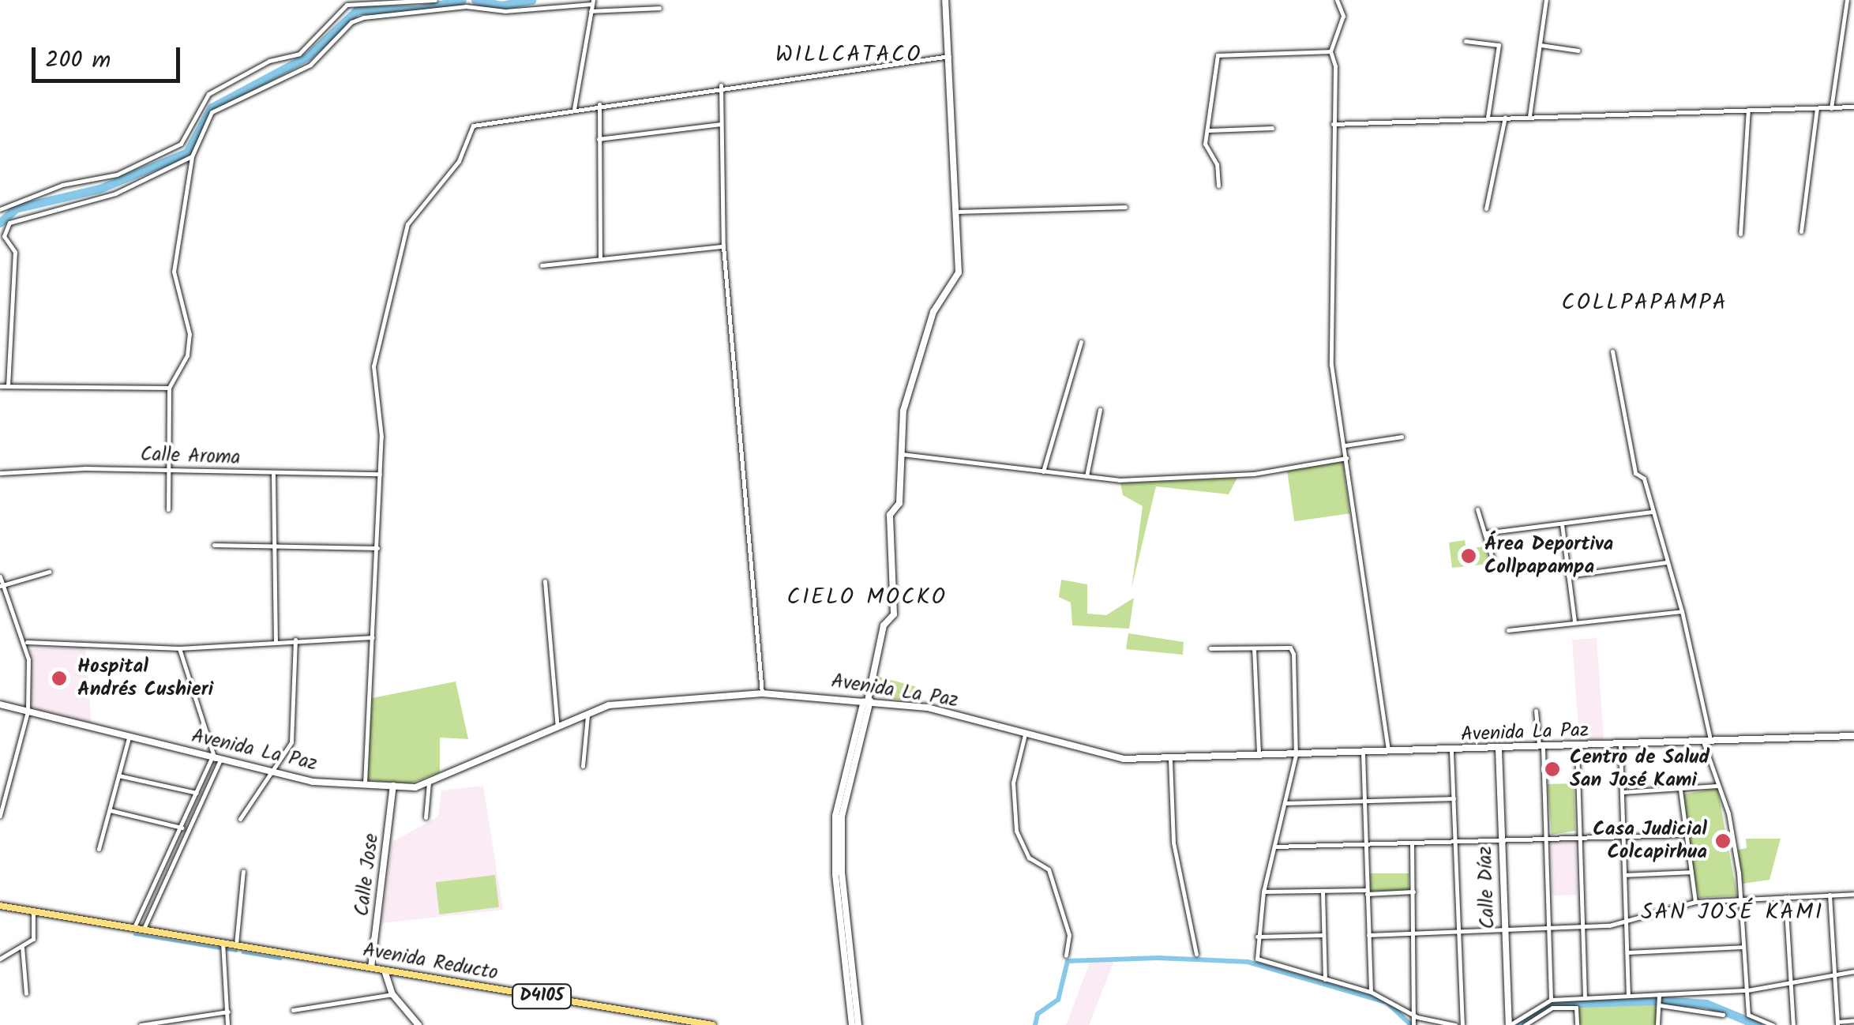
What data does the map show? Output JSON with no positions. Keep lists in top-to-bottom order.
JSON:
{
  "streets": {
    "main road": [
      "Avenida La Paz",
      "Calle Jose",
      "Calle Díaz",
      "Avenida Reducto",
      "D4105"
    ],
    "street": ["Calle Aroma"]
  },
  "crossings": [
    ["Avenida La Paz", "Calle Jose"],
    ["Avenida La Paz", "Calle Díaz"],
    ["Calle Jose", "Avenida Reducto"],
    ["Avenida Reducto", "D4105"]
  ],
  "districts": [
    "WILLCATACO",
    "COLLPAPAMPA",
    "CIELO MOCKO",
    "SAN JOSÉ KAMI"
  ],
  "places": [
    "Área Deportiva Collpapampa",
    "Hospital Andrés Cushieri",
    "Centro de Salud San José Kami",
    "Casa Judicial Colcapirhua"
  ],
  "scale_bar": "200 m"
}
